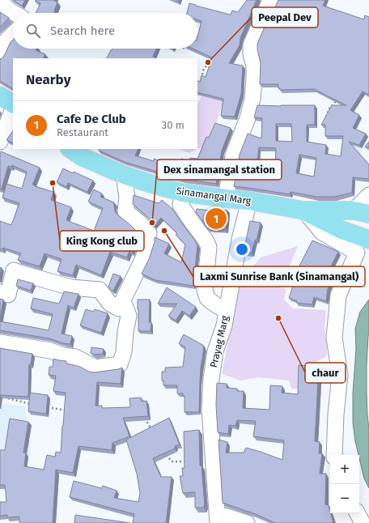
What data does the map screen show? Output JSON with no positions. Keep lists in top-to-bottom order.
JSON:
{
  "streets": {
    "main road": ["Sinamangal Marg"],
    "street": ["Prayag Marg"]
  },
  "crossings": [
    ["Sinamangal Marg", "Prayag Marg"]
  ],
  "places": [
    "Peepal Dev",
    "King Kong club",
    "Dex sinamangal station",
    "Laxmi Sunrise Bank (Sinamangal)",
    "chaur"
  ],
  "page": {
    "search": "Search here",
    "heading": "Nearby",
    "list": [
      {
        "mark": "1",
        "name": "Cafe De Club",
        "note": "Restaurant",
        "value": "30 m"
      }
    ],
    "pins": "1",
    "map_buttons": ["+", "−"]
  }
}
